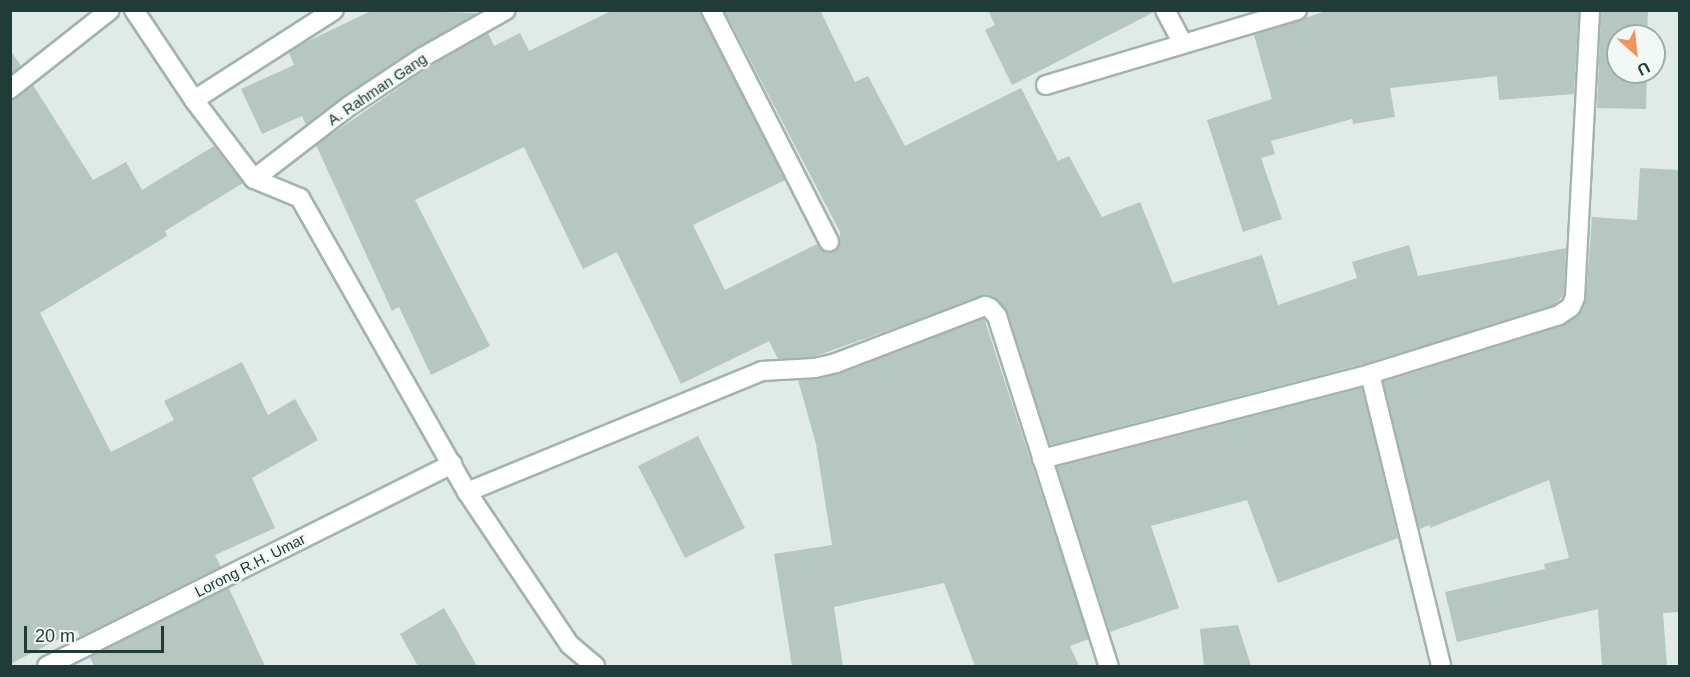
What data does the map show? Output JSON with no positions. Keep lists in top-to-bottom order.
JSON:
{
  "streets": {
    "street": ["A. Rahman Gang", "Lorong R.H. Umar"]
  },
  "scale_bar": "20 m",
  "north": "bottom right"
}
